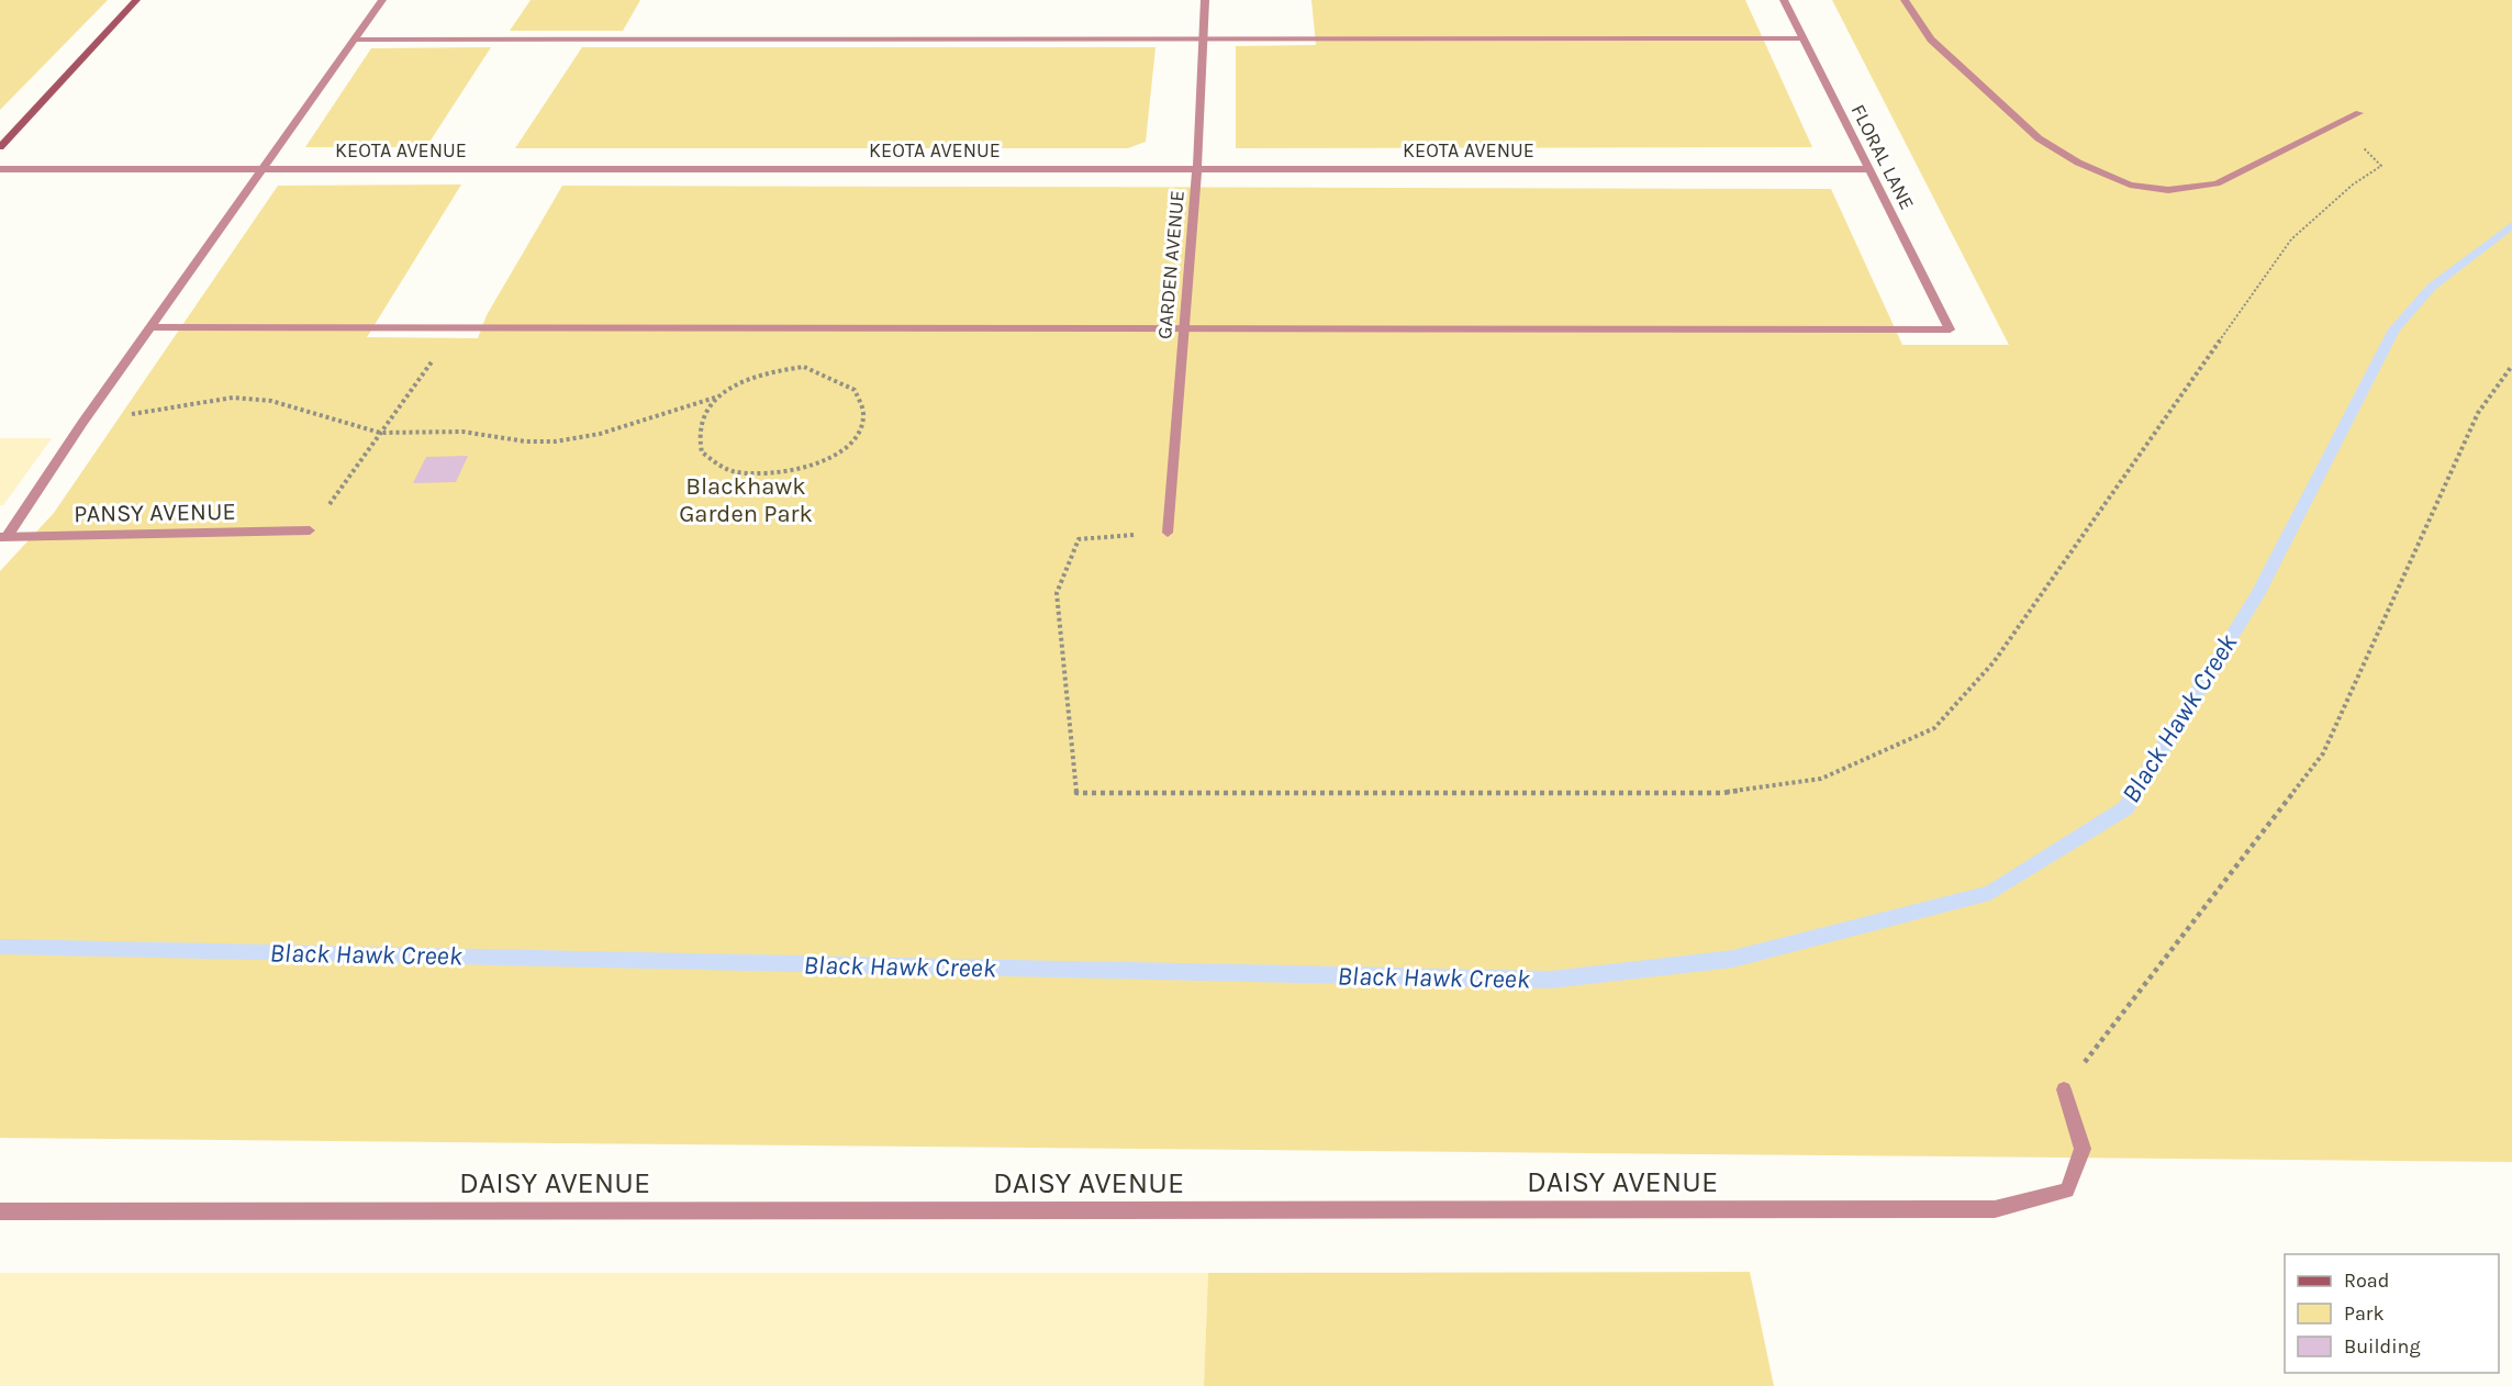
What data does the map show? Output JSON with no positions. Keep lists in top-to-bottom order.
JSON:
{
  "streets": {
    "street": [
      "KEOTA AVENUE",
      "FLORAL LANE",
      "GARDEN AVENUE",
      "PANSY AVENUE",
      "DAISY AVENUE"
    ]
  },
  "crossings": [
    ["KEOTA AVENUE", "FLORAL LANE"],
    ["KEOTA AVENUE", "GARDEN AVENUE"],
    ["FLORAL LANE", "GARDEN AVENUE"]
  ],
  "water": ["Black Hawk Creek"],
  "parks": ["Blackhawk Garden Park"],
  "legend": ["Road", "Park", "Building"]
}
